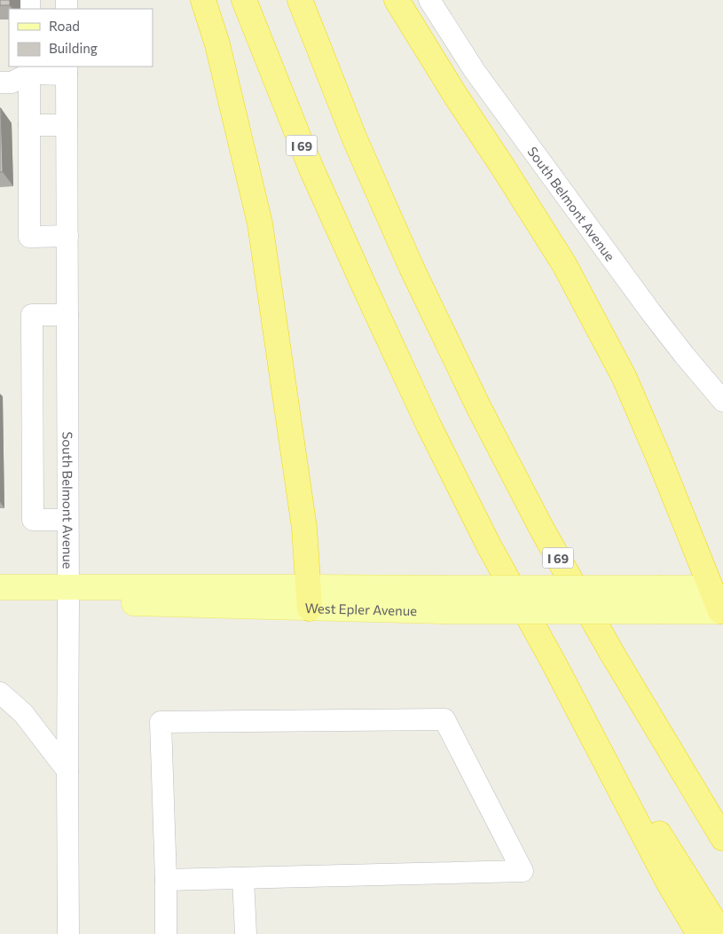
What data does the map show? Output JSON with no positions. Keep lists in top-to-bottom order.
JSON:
{
  "streets": {
    "highway": ["I 69"],
    "main road": ["West Epler Avenue"],
    "street": ["South Belmont Avenue"]
  },
  "crossings": [
    ["South Belmont Avenue", "West Epler Avenue"]
  ],
  "legend": ["Road", "Building"]
}
